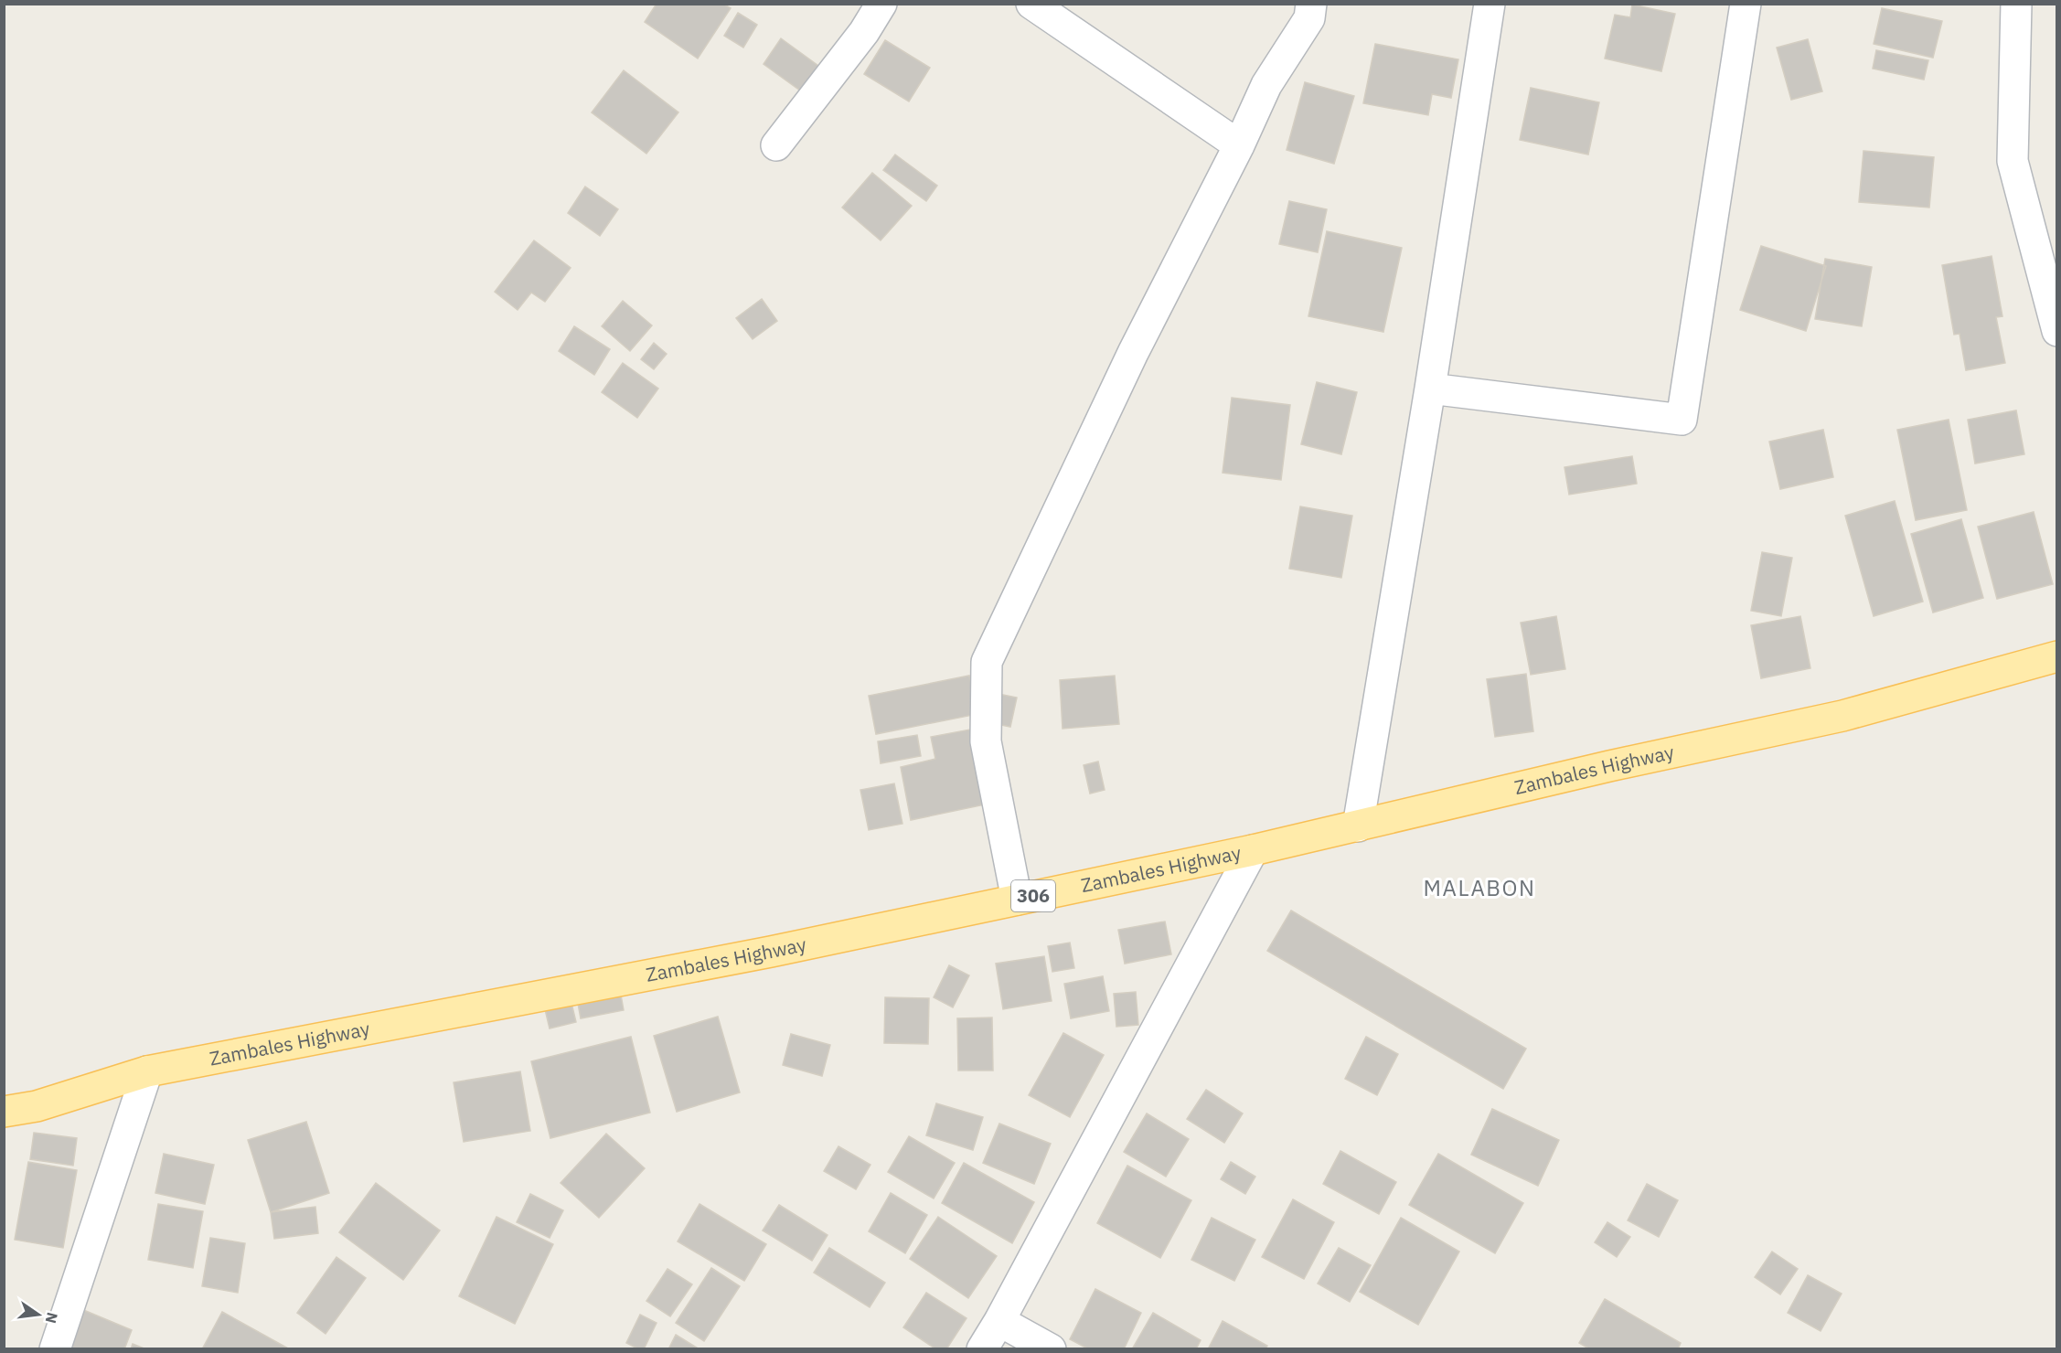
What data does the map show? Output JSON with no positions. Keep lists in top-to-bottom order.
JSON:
{
  "streets": {
    "main road": ["Zambales Highway", "306"]
  },
  "districts": ["MALABON"],
  "north": "right"
}
